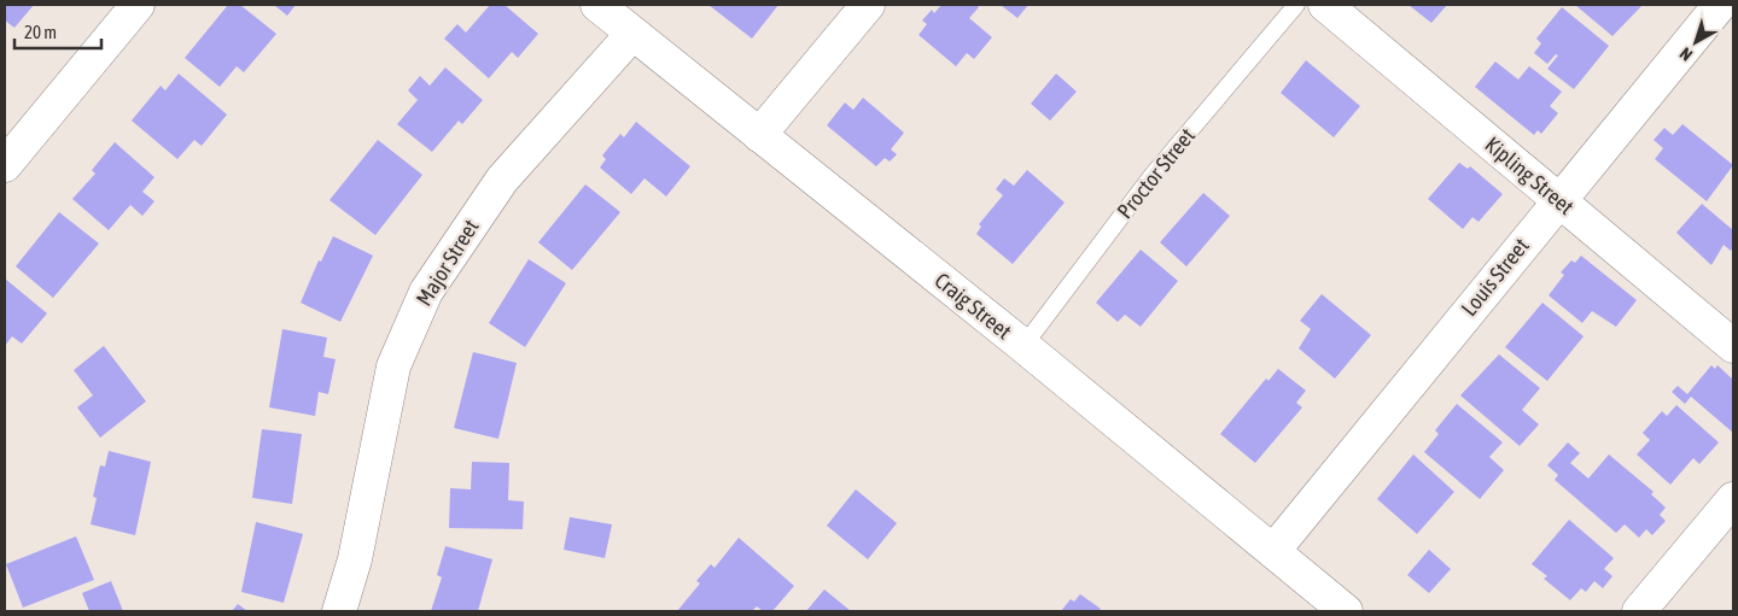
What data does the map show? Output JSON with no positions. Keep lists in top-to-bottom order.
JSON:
{
  "streets": {
    "street": [
      "Kipling Street",
      "Major Street",
      "Louis Street",
      "Craig Street"
    ],
    "lane": ["Proctor Street"]
  },
  "crossings": [
    ["Proctor Street", "Craig Street"],
    ["Kipling Street", "Louis Street"],
    ["Major Street", "Craig Street"],
    ["Louis Street", "Craig Street"]
  ],
  "scale_bar": "20 m",
  "north": "bottom left"
}
